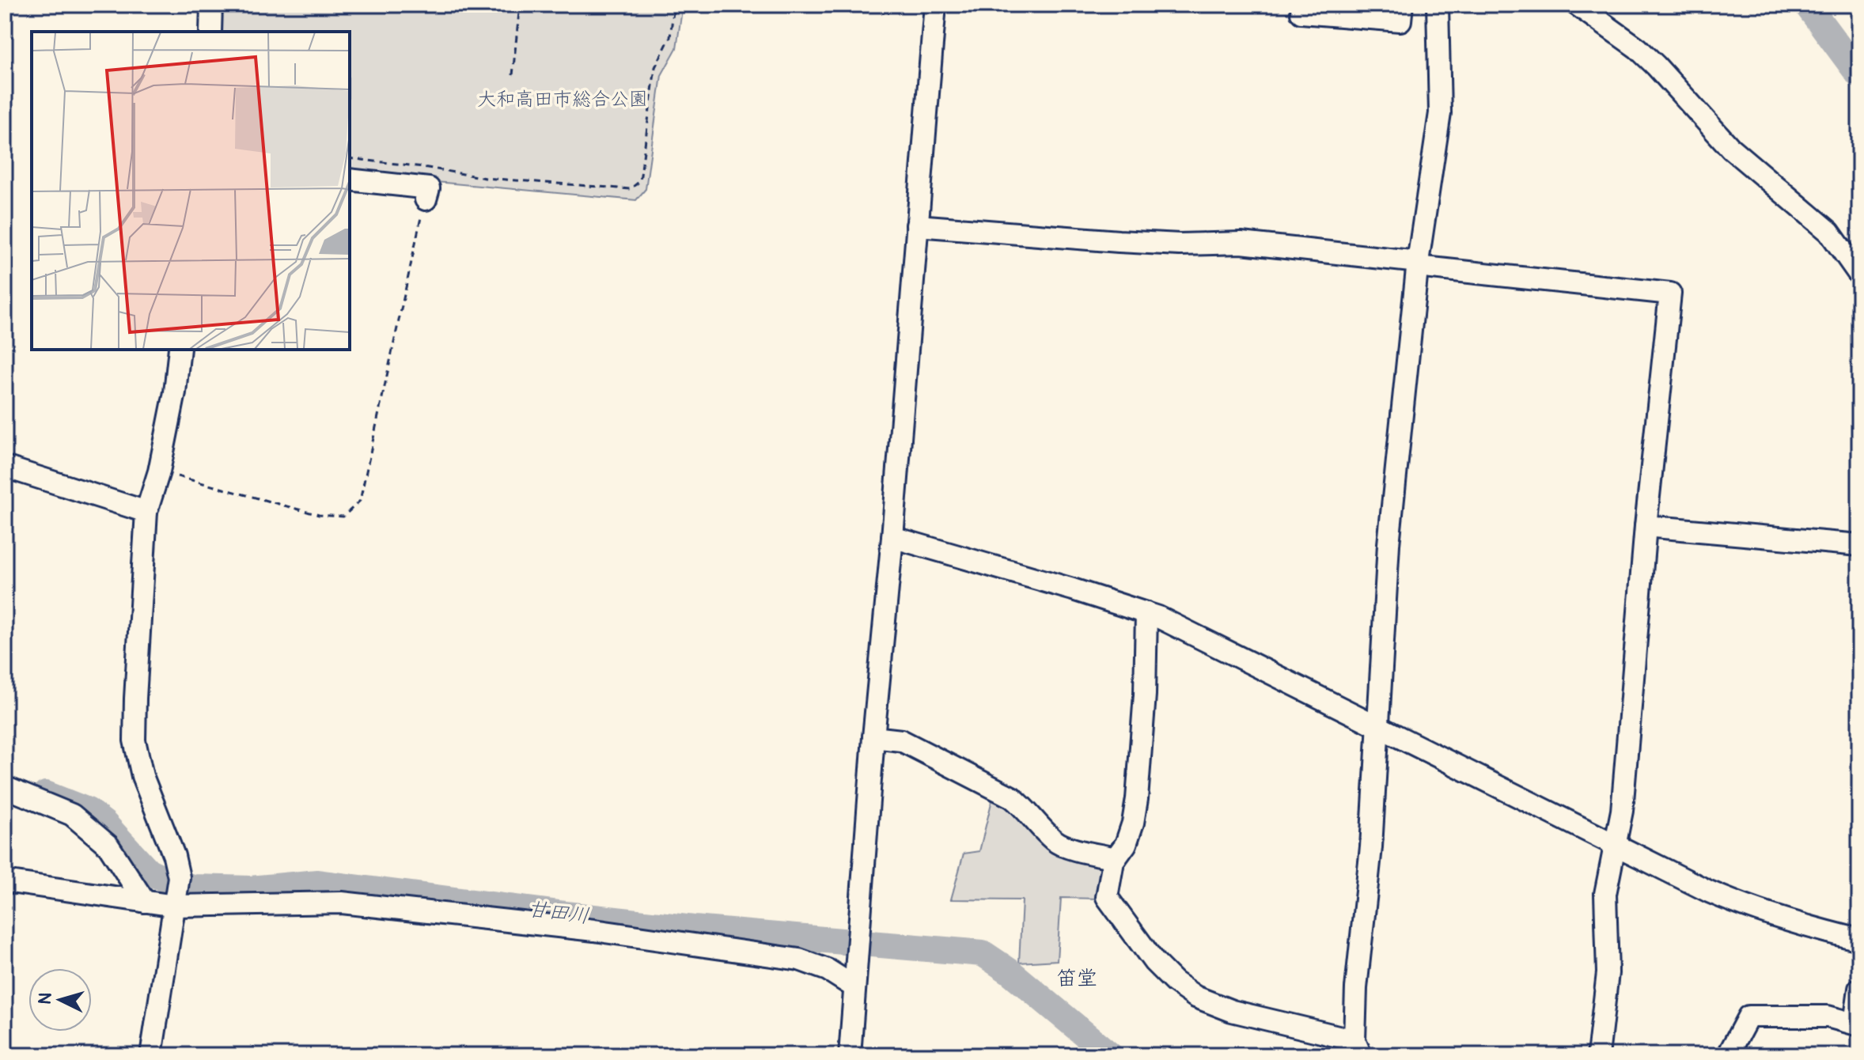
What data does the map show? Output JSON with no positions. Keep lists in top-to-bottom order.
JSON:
{
  "districts": ["笛堂"],
  "water": ["甘田川"],
  "parks": ["大和高田市総合公園"],
  "north": "left"
}
